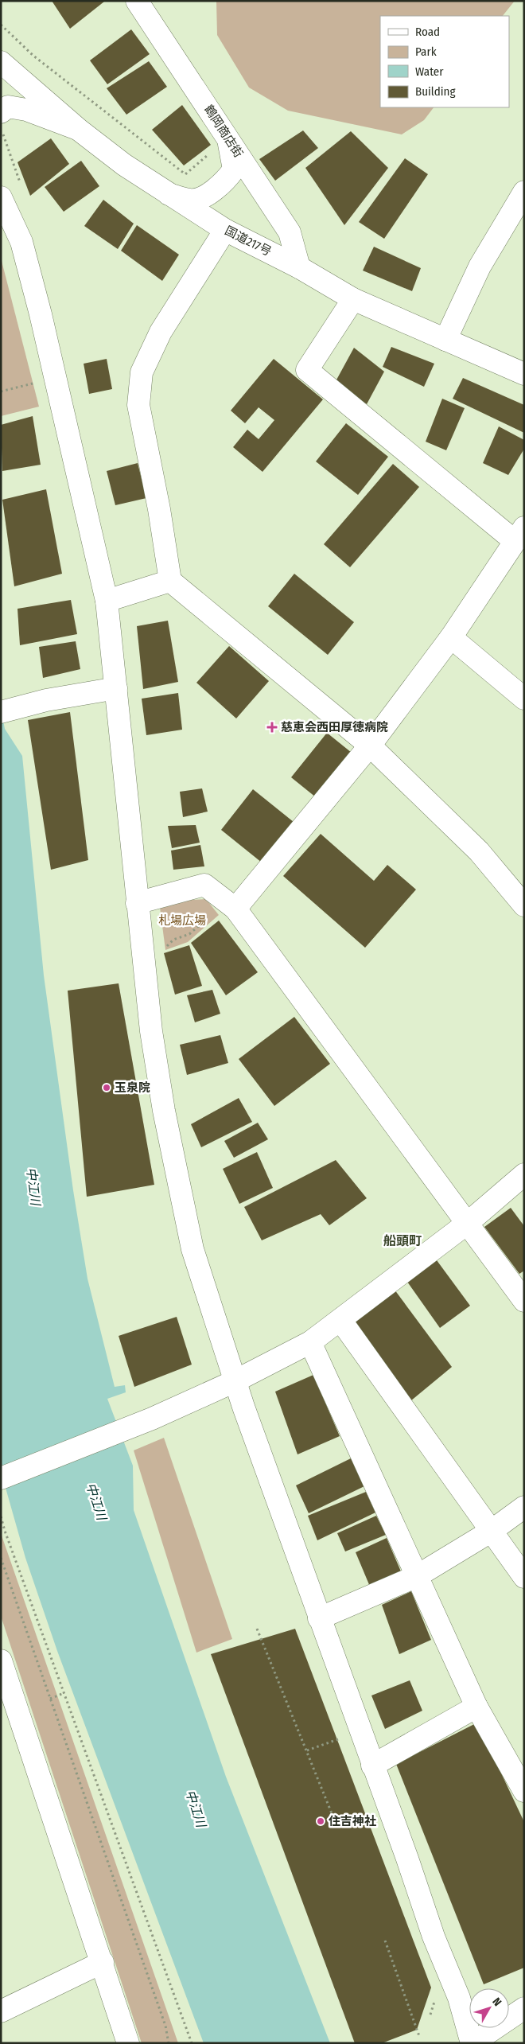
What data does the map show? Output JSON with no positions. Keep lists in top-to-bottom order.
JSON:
{
  "streets": {
    "main road": ["鶴岡商店街", "国道217号"]
  },
  "crossings": [
    ["鶴岡商店街", "国道217号"]
  ],
  "districts": ["船頭町"],
  "water": ["中江川"],
  "parks": ["札場広場"],
  "places": {
    "health": ["慈恵会西田厚徳病院"],
    "other": ["玉泉院", "住吉神社"]
  },
  "legend": [
    "Road",
    "Park",
    "Water",
    "Building"
  ],
  "north": "top right"
}
